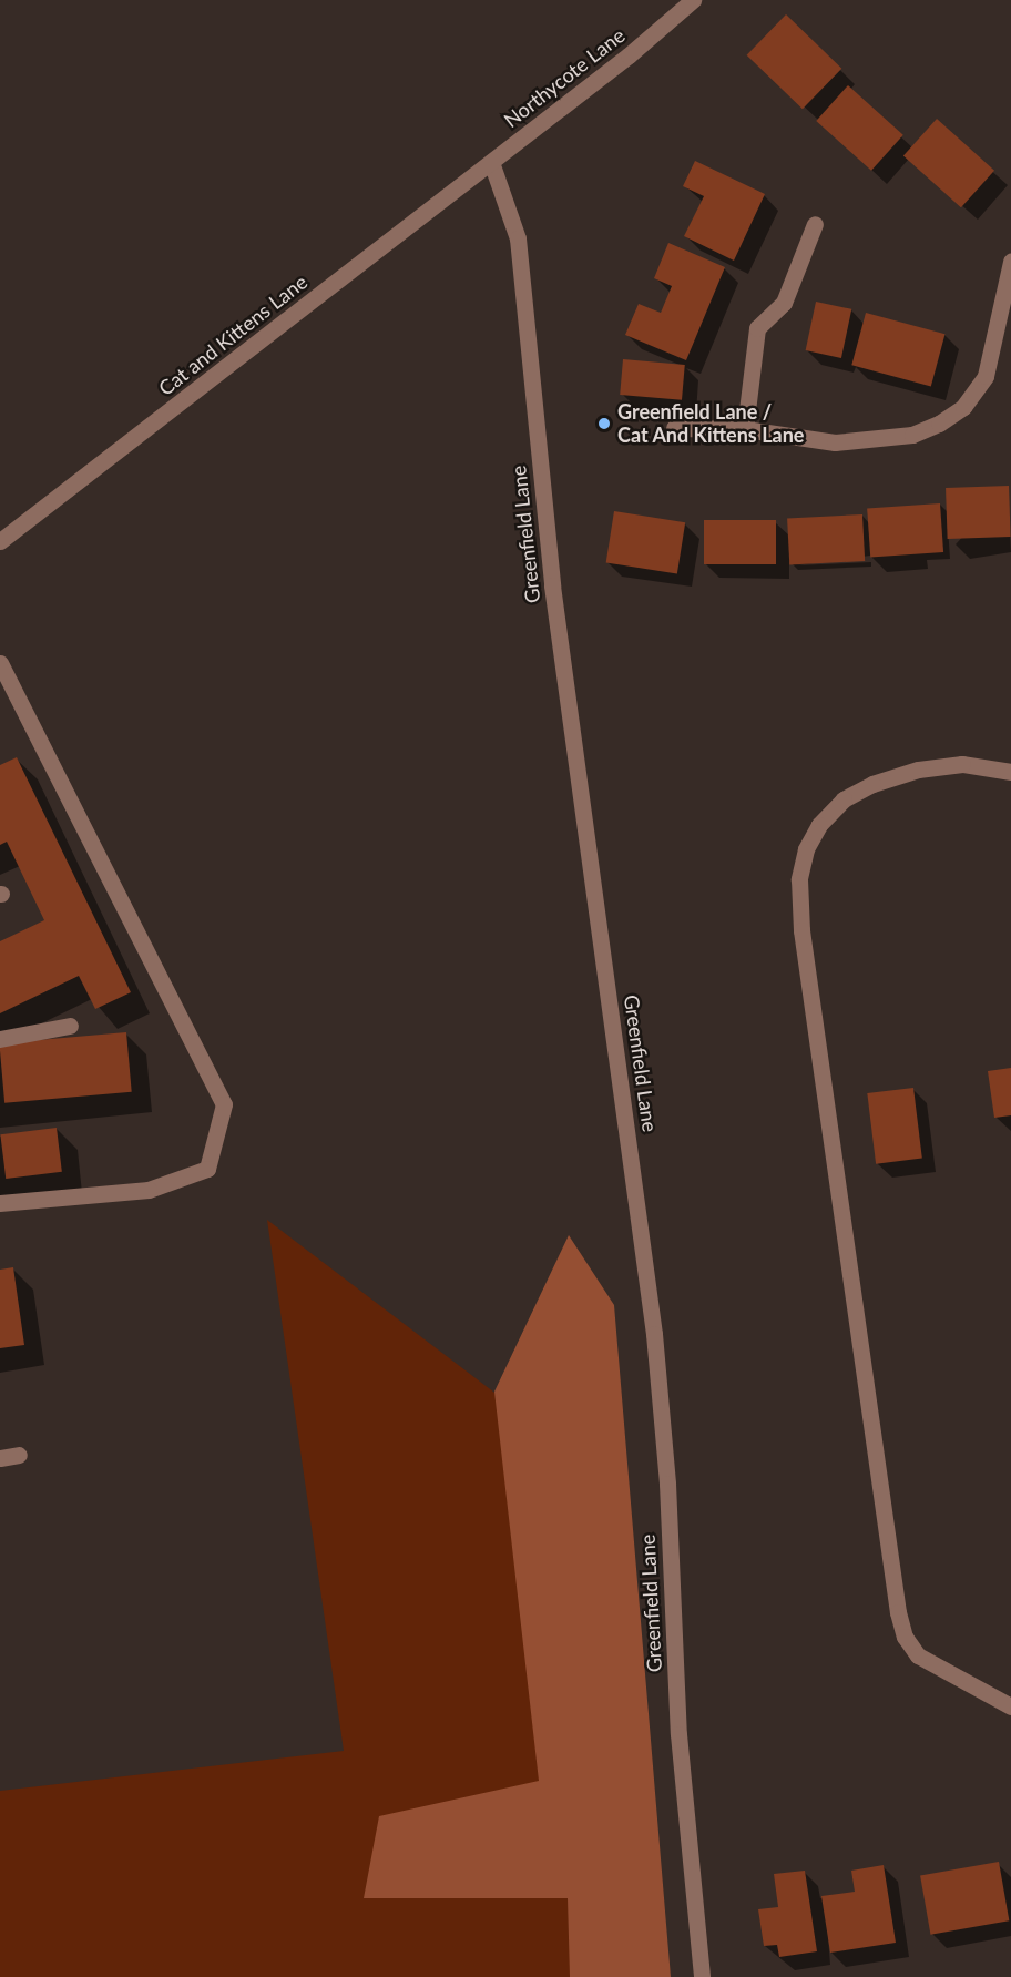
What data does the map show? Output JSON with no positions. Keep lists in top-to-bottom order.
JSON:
{
  "streets": {
    "street": ["Northycote Lane", "Cat and Kittens Lane", "Greenfield Lane"]
  },
  "crossings": [
    ["Northycote Lane", "Cat and Kittens Lane"],
    ["Northycote Lane", "Greenfield Lane"],
    ["Cat and Kittens Lane", "Greenfield Lane"]
  ],
  "places": ["Greenfield Lane / Cat And Kittens Lane"]
}
